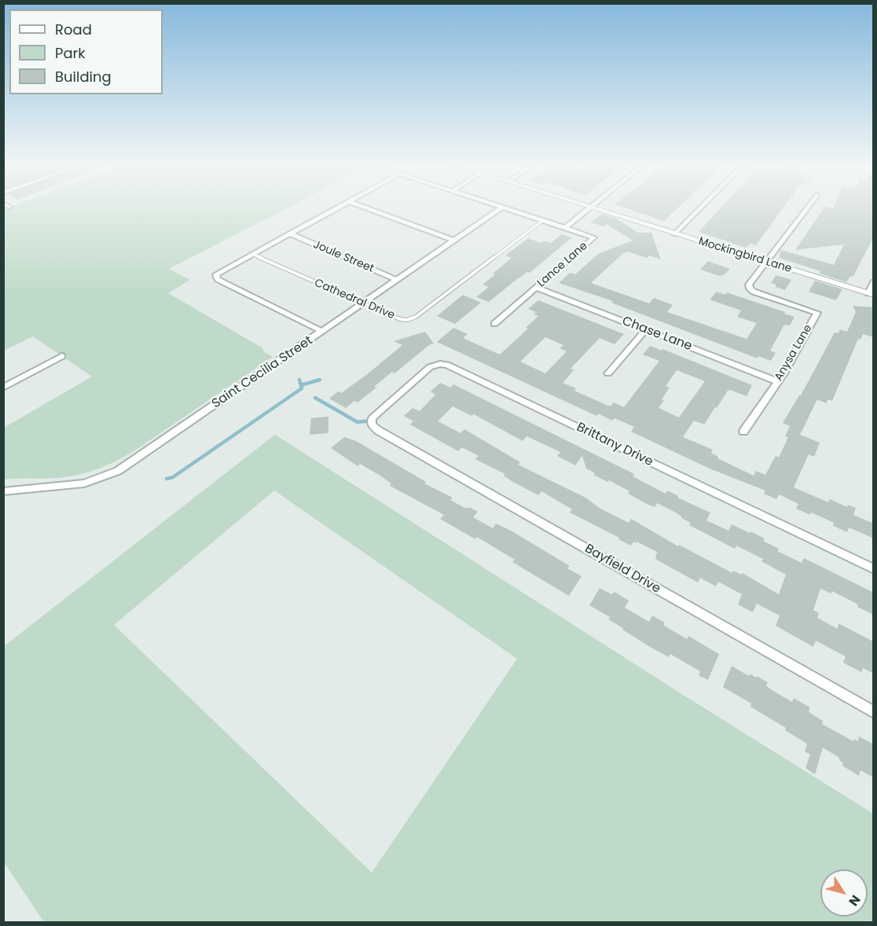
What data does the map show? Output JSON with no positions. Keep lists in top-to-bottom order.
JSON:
{
  "streets": {
    "street": [
      "Mockingbird Lane",
      "Joule Street",
      "Lance Lane",
      "Chase Lane",
      "Anysa Lane",
      "Saint Cecilia Street",
      "Brittany Drive",
      "Bayfield Drive"
    ],
    "lane": ["Cathedral Drive"]
  },
  "crossings": [
    ["Mockingbird Lane", "Anysa Lane"],
    ["Joule Street", "Saint Cecilia Street"],
    ["Lance Lane", "Cathedral Drive"],
    ["Lance Lane", "Chase Lane"],
    ["Cathedral Drive", "Saint Cecilia Street"],
    ["Chase Lane", "Anysa Lane"],
    ["Brittany Drive", "Bayfield Drive"]
  ],
  "legend": ["Road", "Park", "Building"],
  "north": "bottom right"
}
